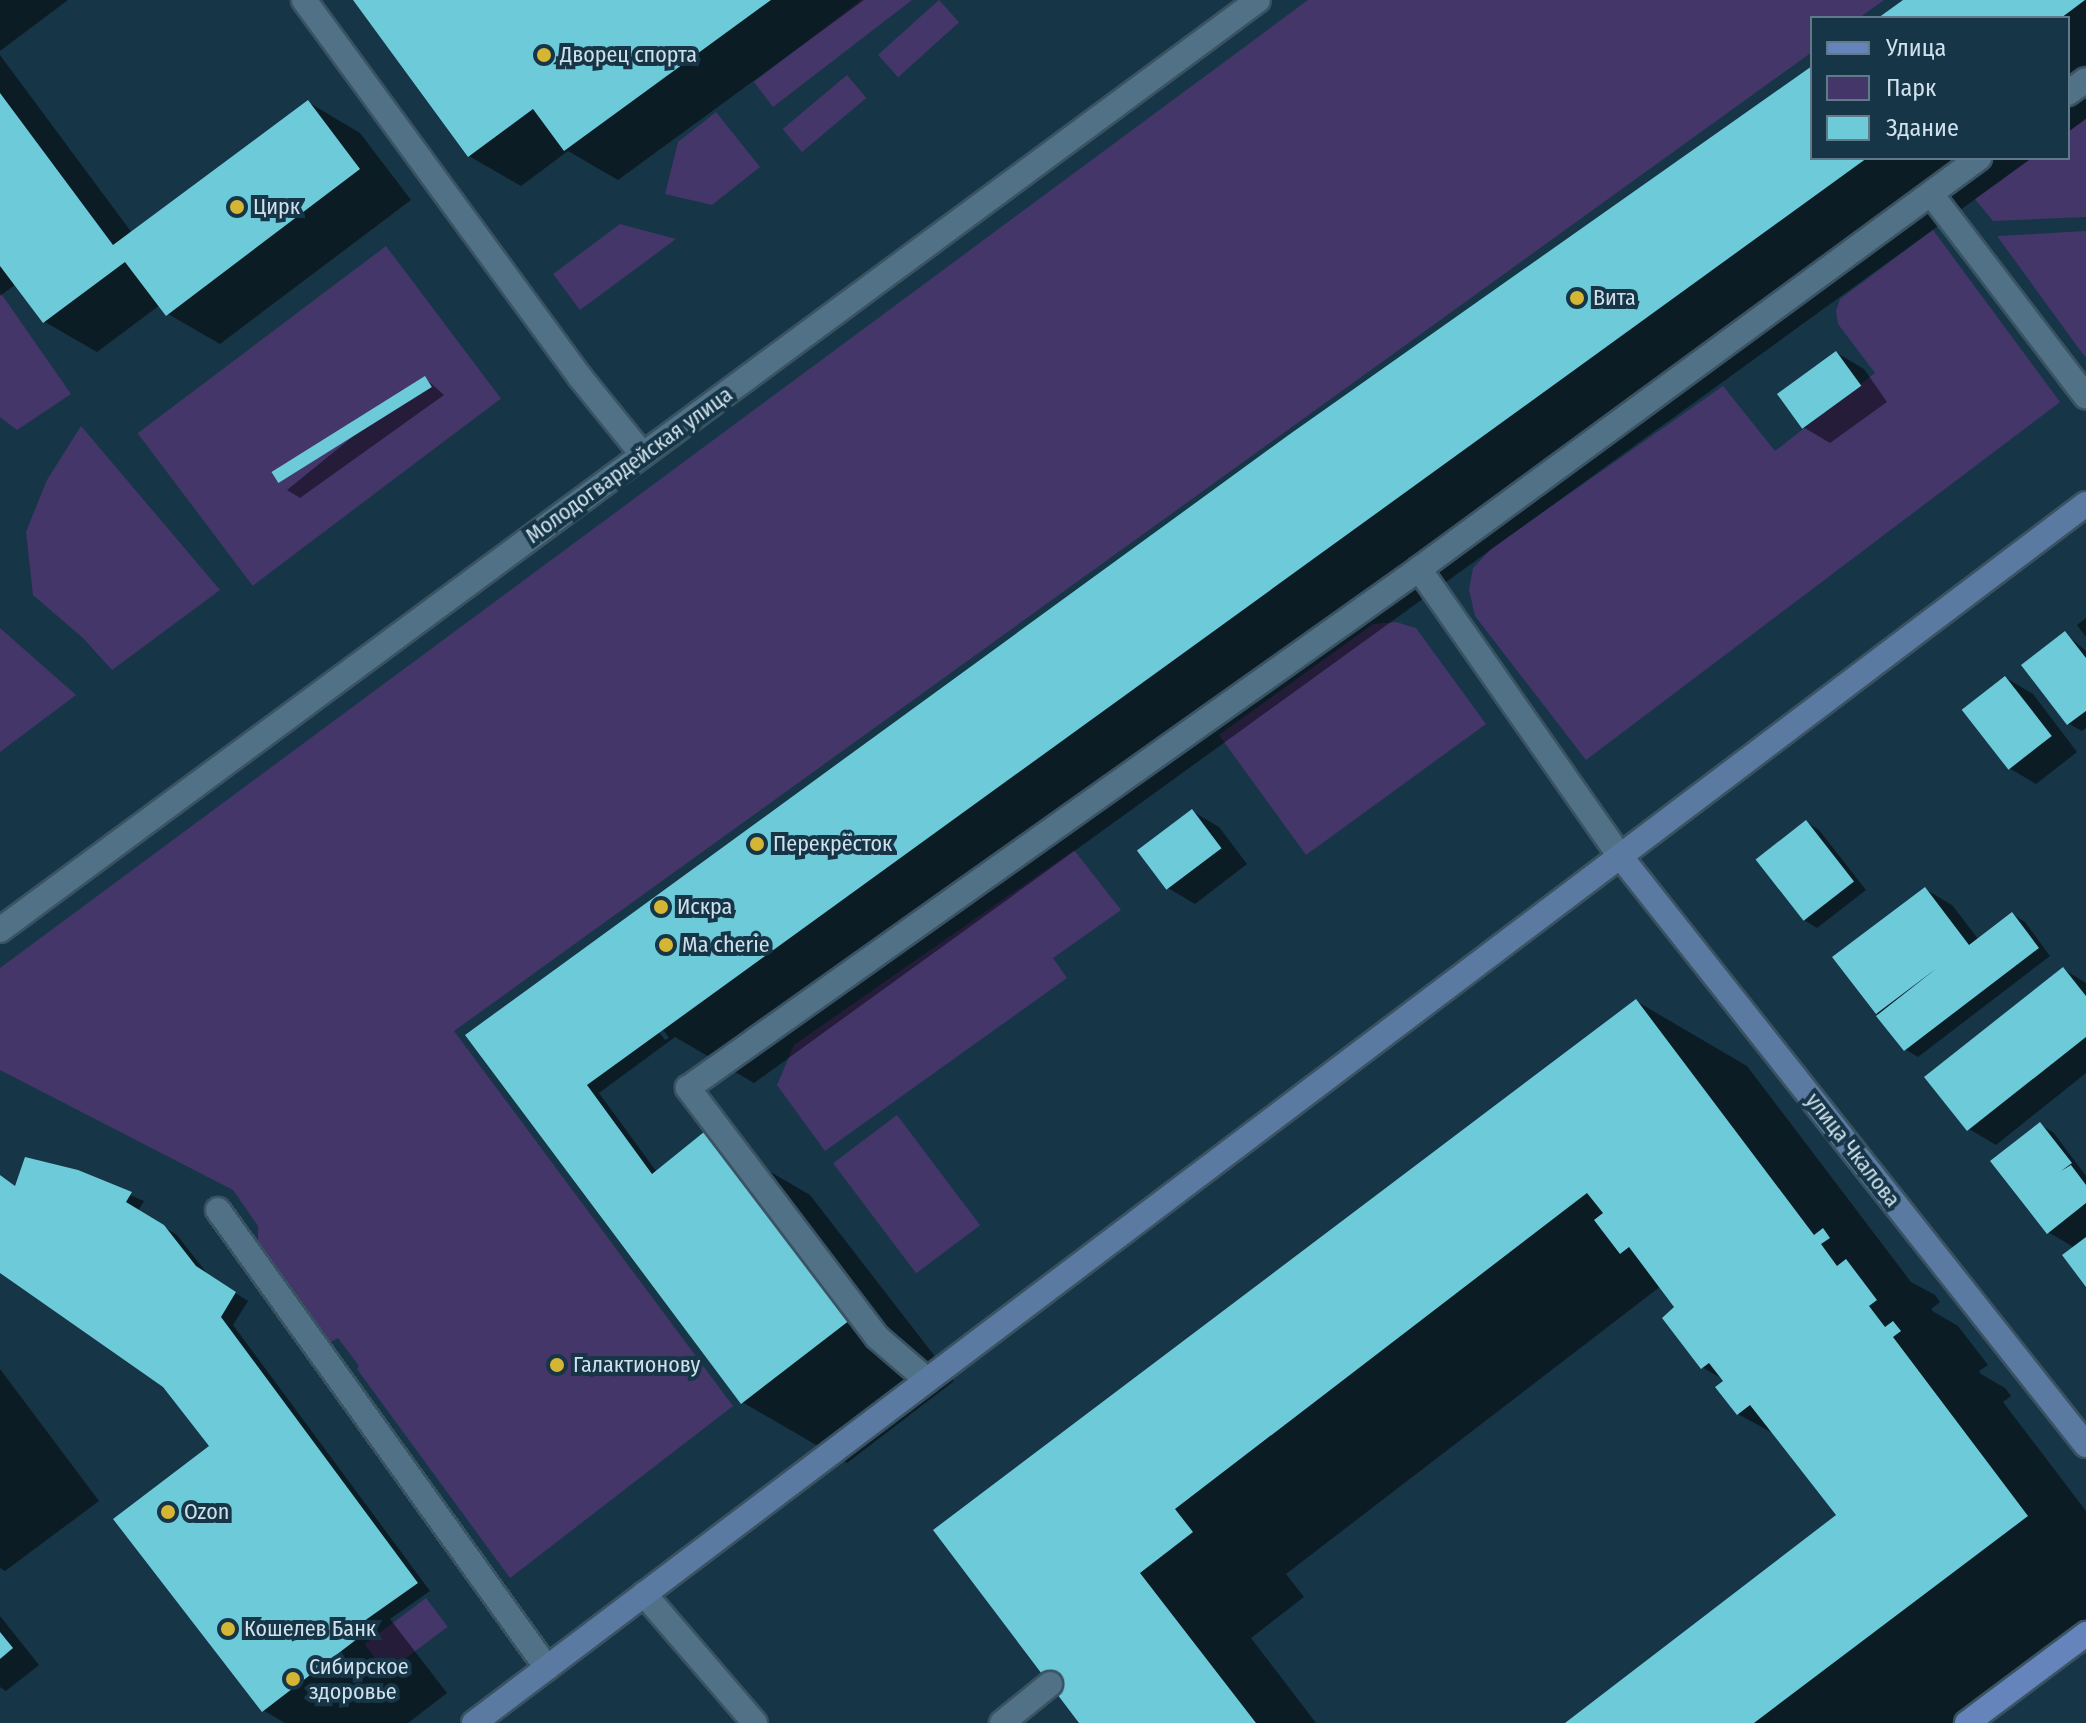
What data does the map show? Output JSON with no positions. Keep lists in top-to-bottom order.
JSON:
{
  "streets": {
    "street": ["Молодогвардейская улица", "улица Чкалова"]
  },
  "places": [
    "Дворец спорта",
    "Цирк",
    "Вита",
    "Перекрёсток",
    "Искра",
    "Ma cherie",
    "Галактионову",
    "Ozon",
    "Кошелев Банк",
    "Сибирское здоровье"
  ],
  "legend": ["Улица", "Парк", "Здание"]
}
